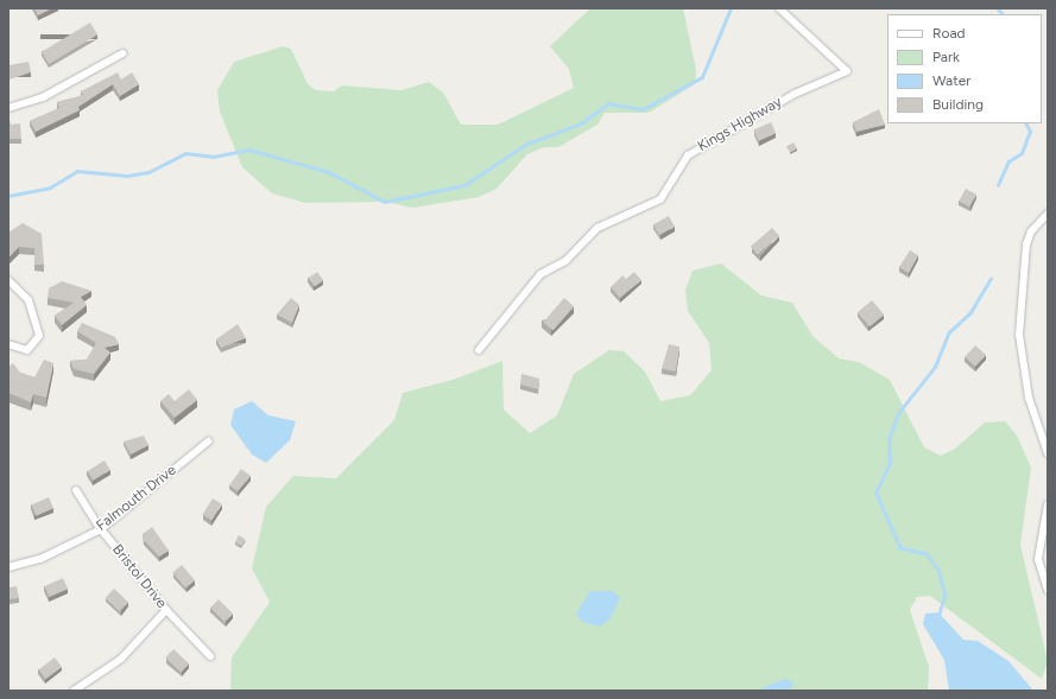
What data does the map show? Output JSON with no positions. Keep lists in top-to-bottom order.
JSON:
{
  "streets": {
    "street": ["Kings Highway", "Falmouth Drive", "Bristol Drive"]
  },
  "crossings": [
    ["Falmouth Drive", "Bristol Drive"]
  ],
  "legend": [
    "Road",
    "Park",
    "Water",
    "Building"
  ]
}
